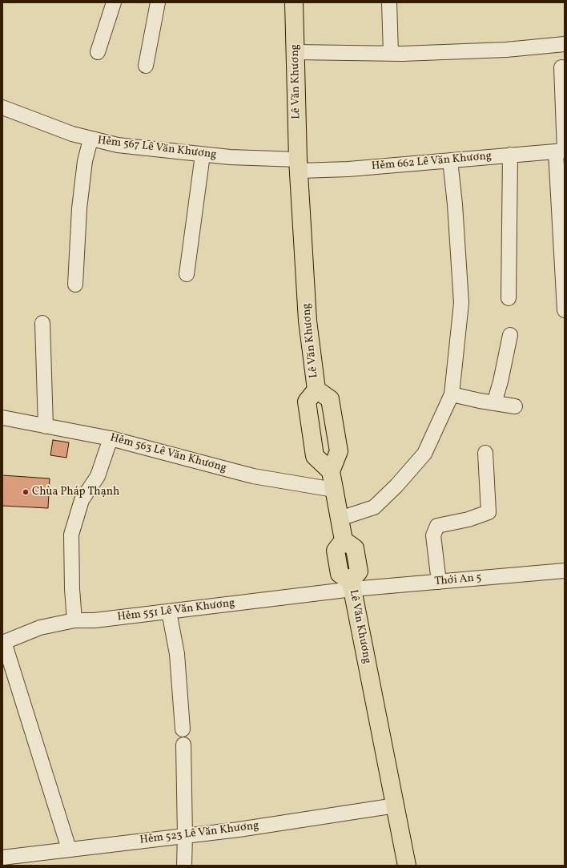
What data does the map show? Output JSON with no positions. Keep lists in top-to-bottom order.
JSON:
{
  "streets": {
    "main road": ["Lê Văn Khương"],
    "street": [
      "Hẻm 567 Lê Văn Khương",
      "Hẻm 662 Lê Văn Khương",
      "Hẻm 563 Lê Văn Khương",
      "Thới An 5",
      "Hẻm 551 Lê Văn Khương",
      "Hẻm 523 Lê Văn Khương"
    ]
  },
  "crossings": [
    ["Lê Văn Khương", "Hẻm 567 Lê Văn Khương"],
    ["Lê Văn Khương", "Hẻm 662 Lê Văn Khương"],
    ["Lê Văn Khương", "Thới An 5"],
    ["Lê Văn Khương", "Hẻm 551 Lê Văn Khương"],
    ["Lê Văn Khương", "Hẻm 523 Lê Văn Khương"],
    ["Hẻm 567 Lê Văn Khương", "Hẻm 662 Lê Văn Khương"],
    ["Thới An 5", "Hẻm 551 Lê Văn Khương"]
  ],
  "places": ["Chùa Pháp Thạnh"]
}
